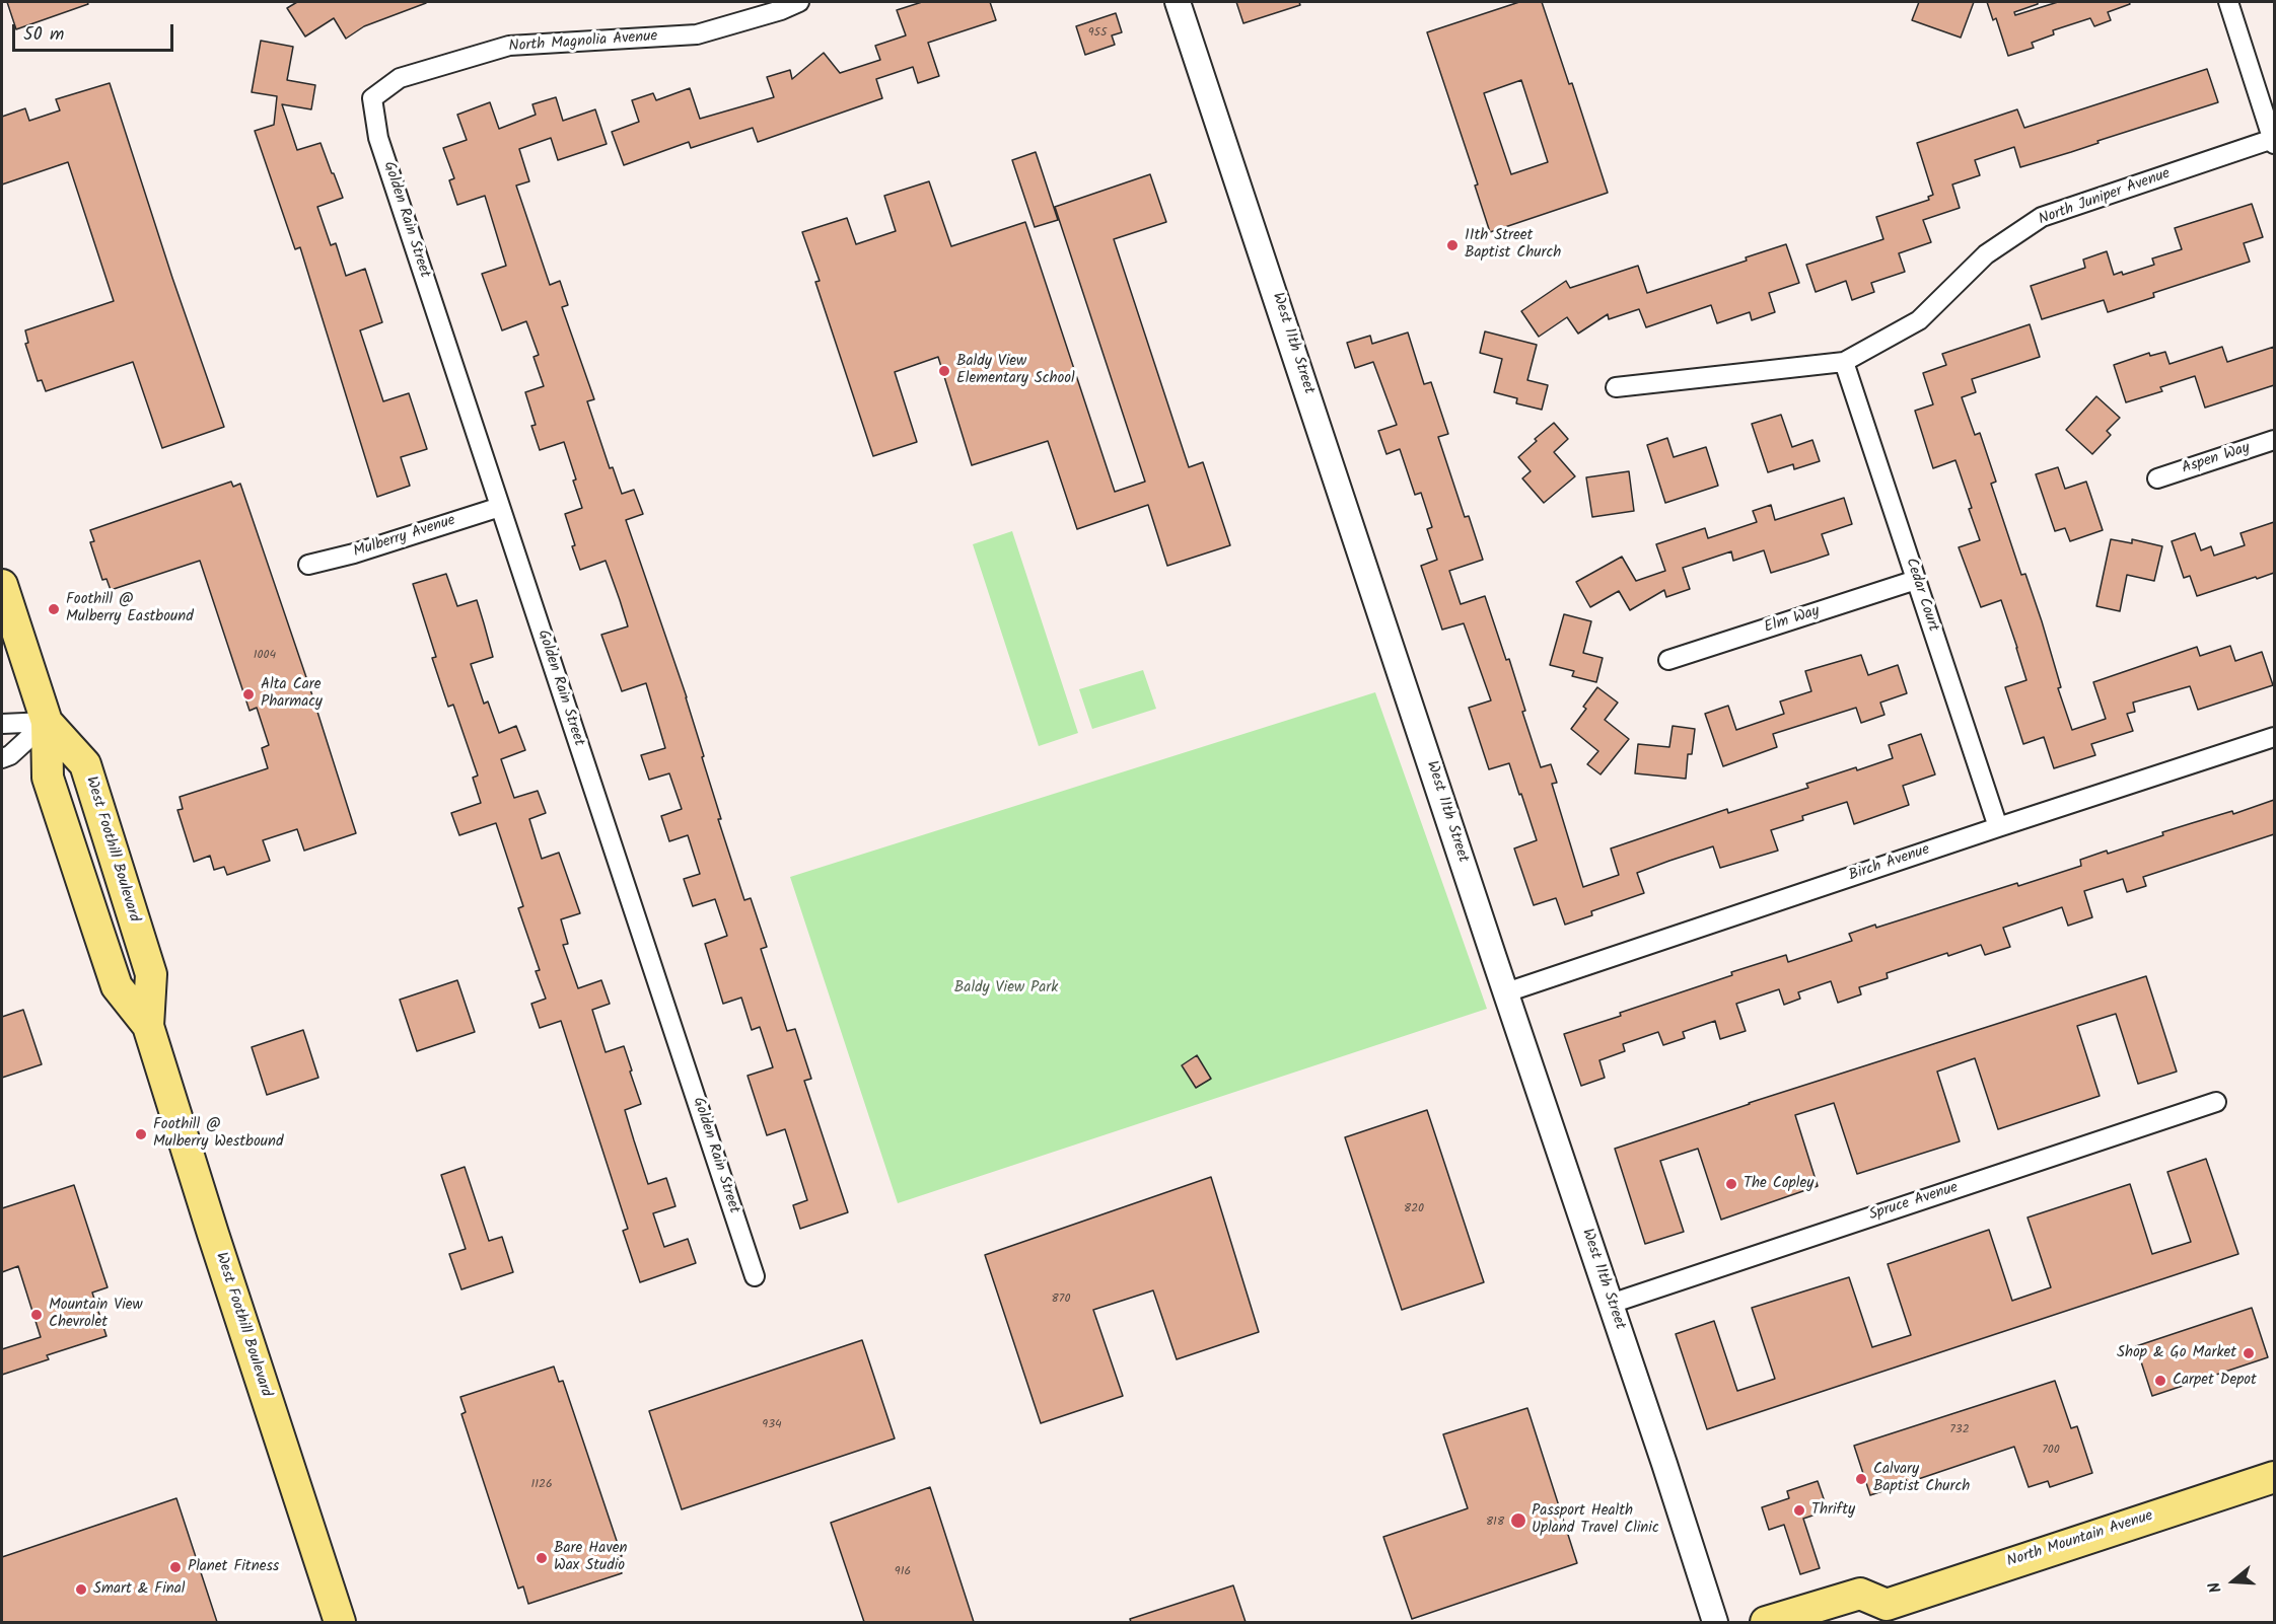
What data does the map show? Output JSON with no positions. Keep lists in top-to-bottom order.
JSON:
{
  "streets": {
    "main road": ["West Foothill Boulevard", "North Mountain Avenue"],
    "street": [
      "North Magnolia Avenue",
      "North Juniper Avenue",
      "Golden Rain Street",
      "West 11th Street",
      "Aspen Way",
      "Mulberry Avenue",
      "Cedar Court",
      "Elm Way",
      "Birch Avenue",
      "Spruce Avenue"
    ]
  },
  "crossings": [
    ["North Magnolia Avenue", "Golden Rain Street"],
    ["North Juniper Avenue", "Cedar Court"],
    ["Golden Rain Street", "Mulberry Avenue"],
    ["West 11th Street", "Birch Avenue"],
    ["West 11th Street", "Spruce Avenue"],
    ["Cedar Court", "Elm Way"],
    ["Cedar Court", "Birch Avenue"]
  ],
  "parks": ["Baldy View Park"],
  "places": [
    "11th Street Baptist Church",
    "Baldy View Elementary School",
    "Foothill @ Mulberry Eastbound",
    "Alta Care Pharmacy",
    "Foothill @ Mulberry Westbound",
    "The Copley",
    "Mountain View Chevrolet",
    "Shop & Go Market",
    "Carpet Depot",
    "Calvary Baptist Church",
    "Thrifty",
    "Passport Health Upland Travel Clinic",
    "Bare Haven Wax Studio",
    "Planet Fitness",
    "Smart & Final"
  ],
  "house_numbers": [
    "955",
    "1004",
    "820",
    "870",
    "934",
    "732",
    "700",
    "1126",
    "818",
    "916"
  ],
  "scale_bar": "50 m",
  "north": "left"
}
